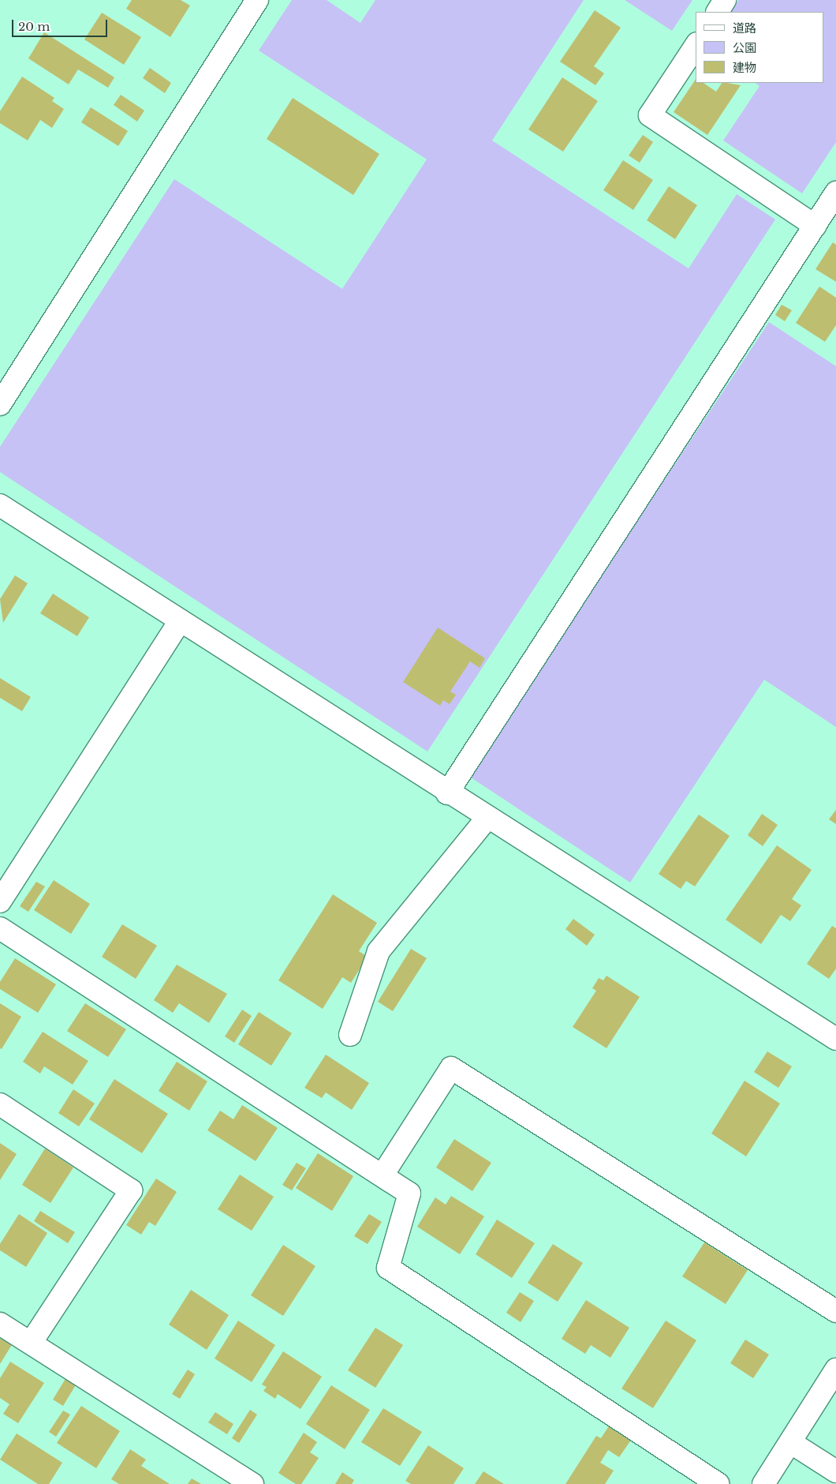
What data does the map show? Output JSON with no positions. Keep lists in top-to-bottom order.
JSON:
{
  "legend": ["道路", "公園", "建物"],
  "scale_bar": "20 m"
}
